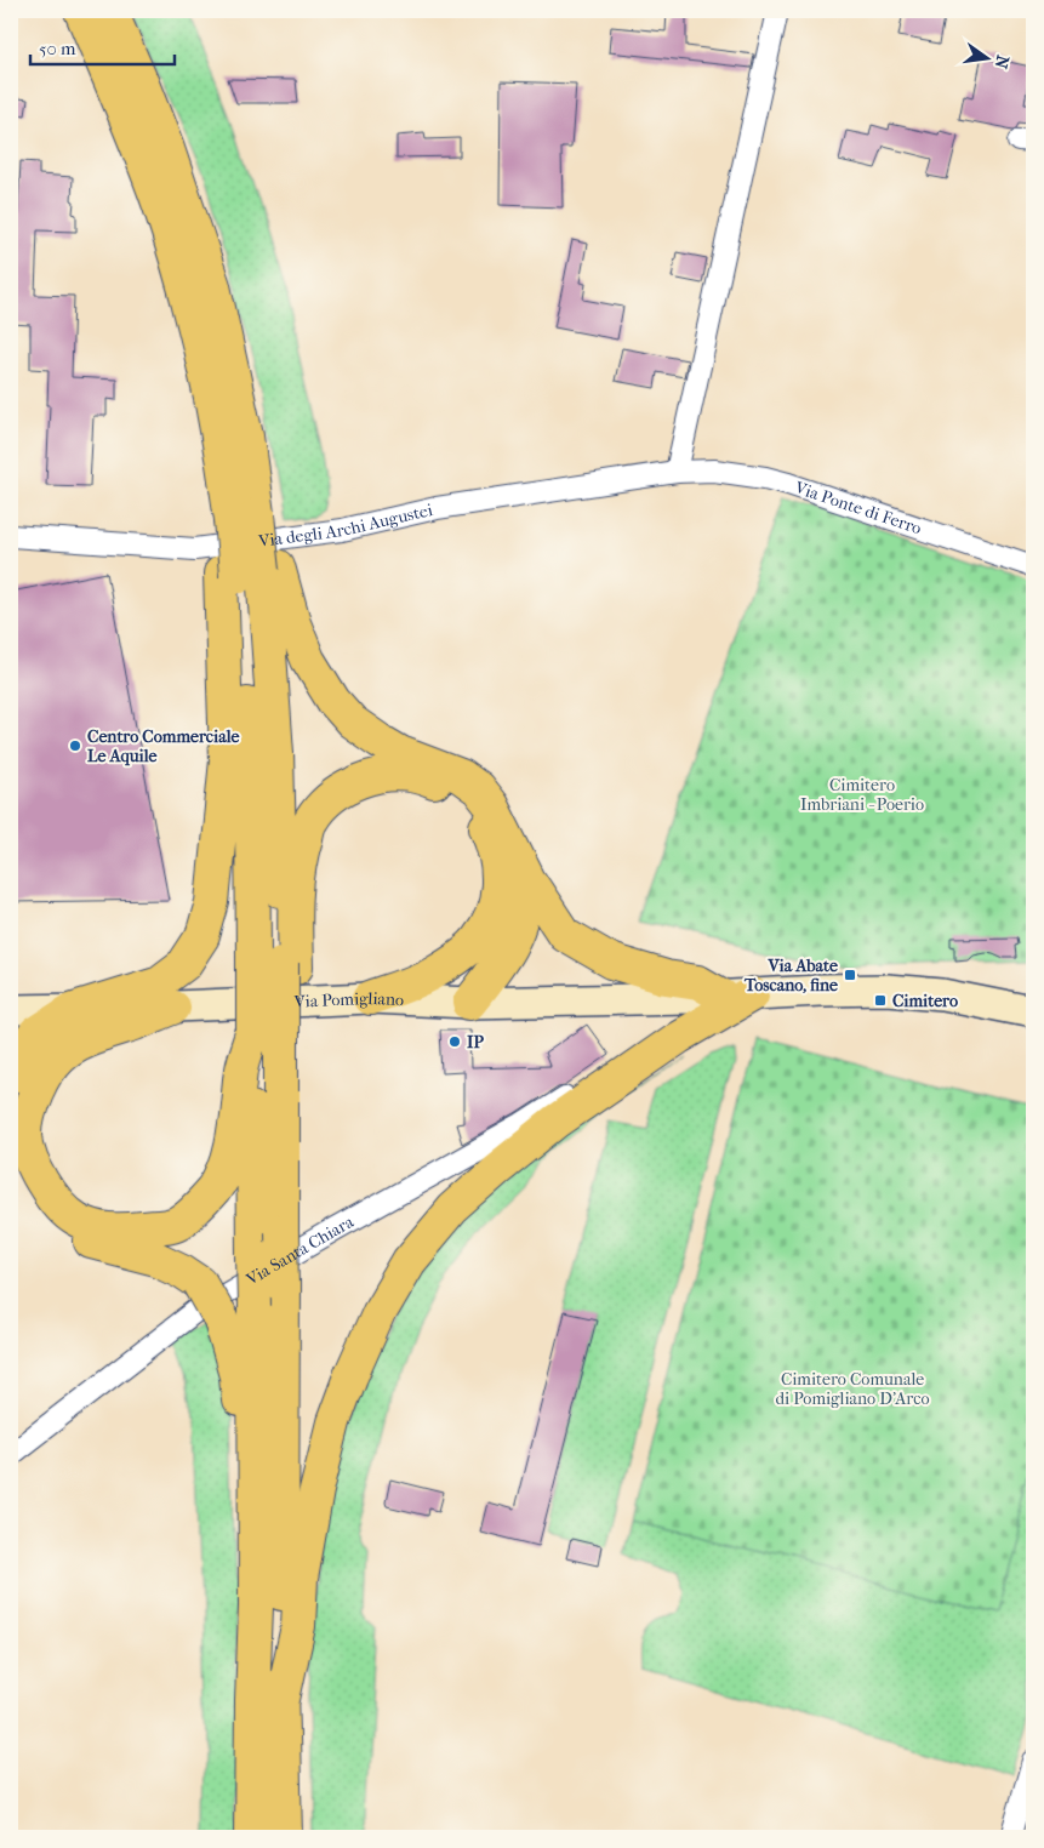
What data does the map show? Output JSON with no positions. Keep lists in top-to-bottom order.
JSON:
{
  "streets": {
    "main road": ["Via Pomigliano"],
    "street": ["Via Ponte di Ferro", "Via degli Archi Augustei", "Via Santa Chiara"]
  },
  "crossings": [
    ["Via Ponte di Ferro", "Via degli Archi Augustei"]
  ],
  "parks": ["Cimitero Imbriani - Poerio", "Cimitero Comunale di Pomigliano D'Arco"],
  "places": {
    "other": ["Centro Commerciale Le Aquile", "IP"],
    "transit": ["Via Abate Toscano, fine", "Cimitero"]
  },
  "scale_bar": "50 m",
  "north": "right"
}
